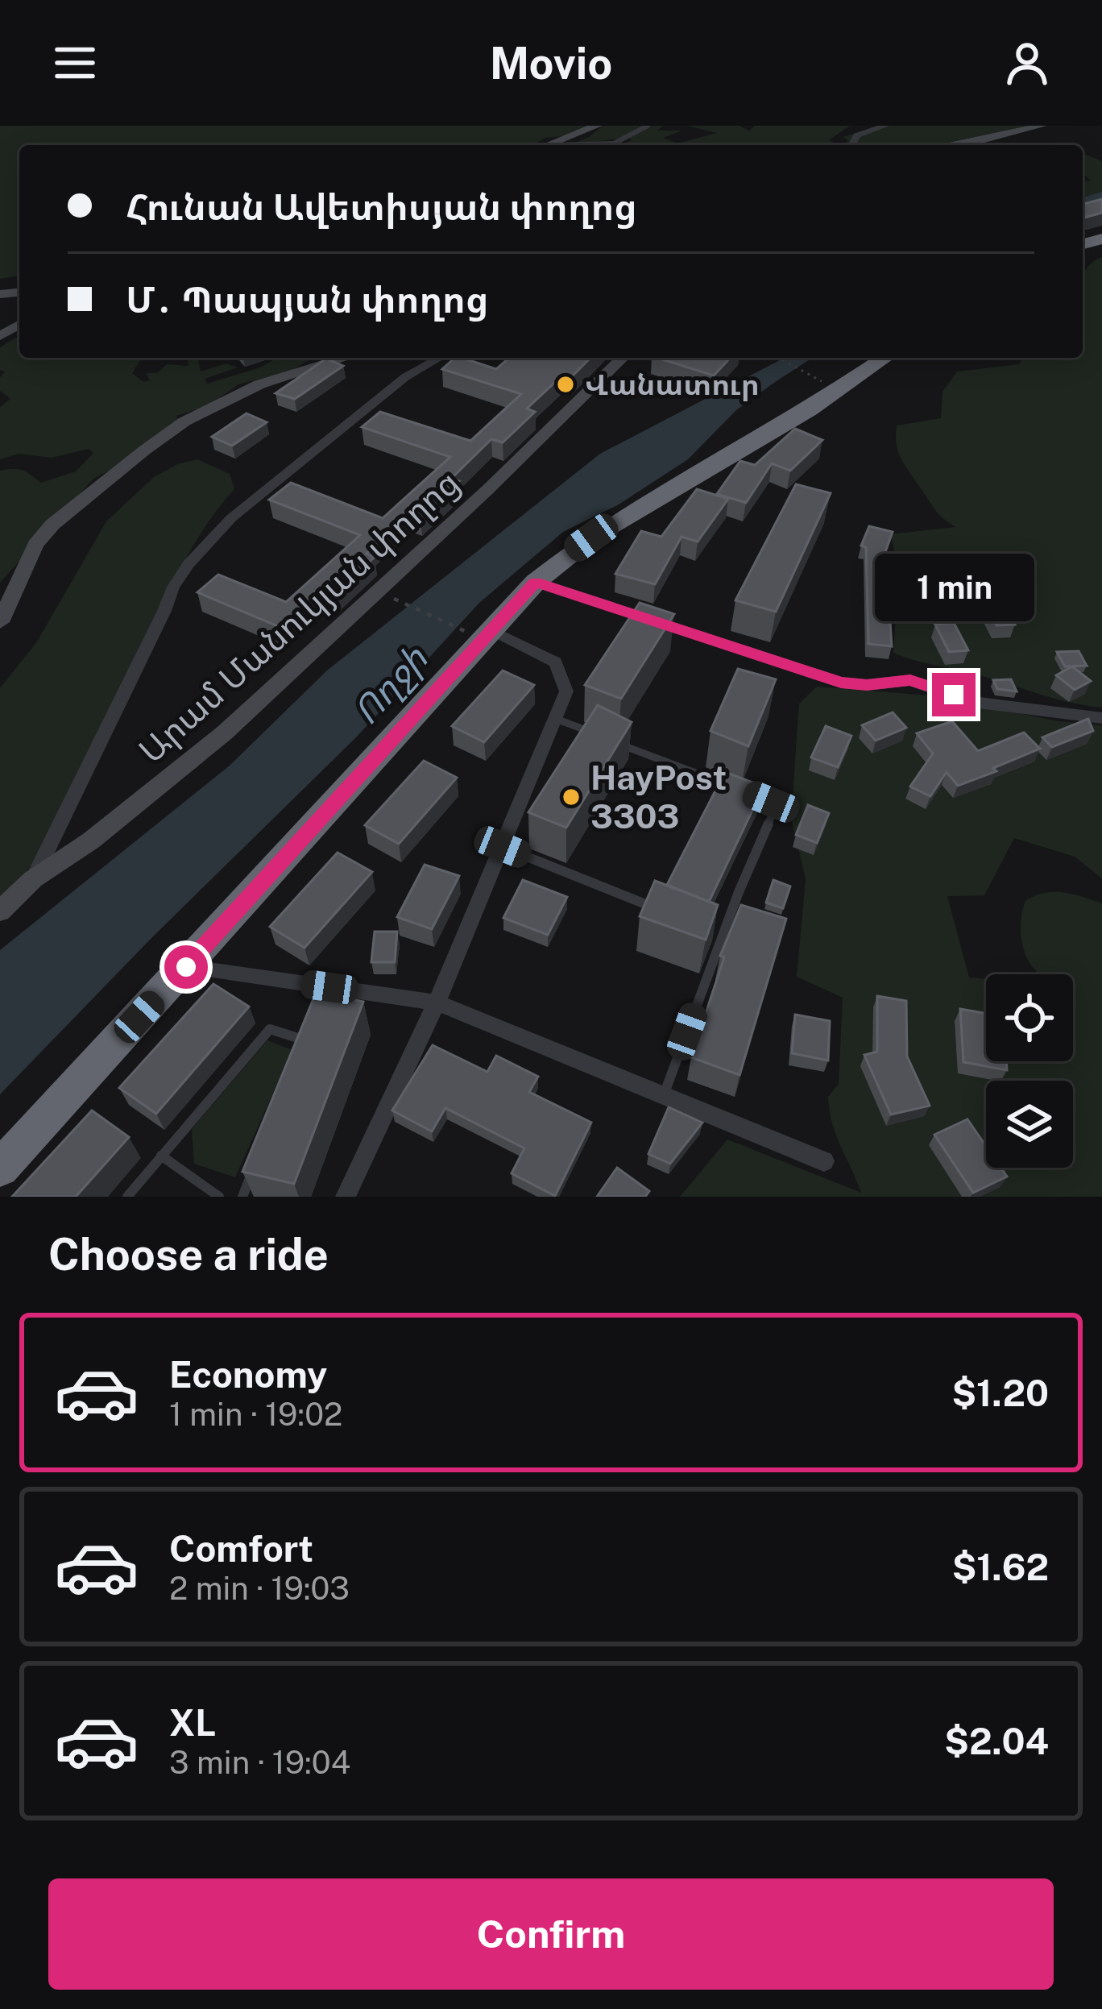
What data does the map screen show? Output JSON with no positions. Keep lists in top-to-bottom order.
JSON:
{
  "streets": {
    "street": ["Արամ Մանուկյան փողոց"]
  },
  "water": ["Ողջի"],
  "places": ["Վանատուր", "HayPost 3303"],
  "page": {
    "header": "Movio",
    "banner": ["Հունան Ավետիսյան փողոց", "Մ․ Պապյան փողոց"],
    "bubble": "1 min",
    "heading": "Choose a ride",
    "list": [
      {
        "name": "Economy",
        "note": "1 min · 19:02",
        "value": "$1.20"
      },
      {
        "name": "Comfort",
        "note": "2 min · 19:03",
        "value": "$1.62"
      },
      {
        "name": "XL",
        "note": "3 min · 19:04",
        "value": "$2.04"
      }
    ],
    "buttons": "Confirm"
  }
}
